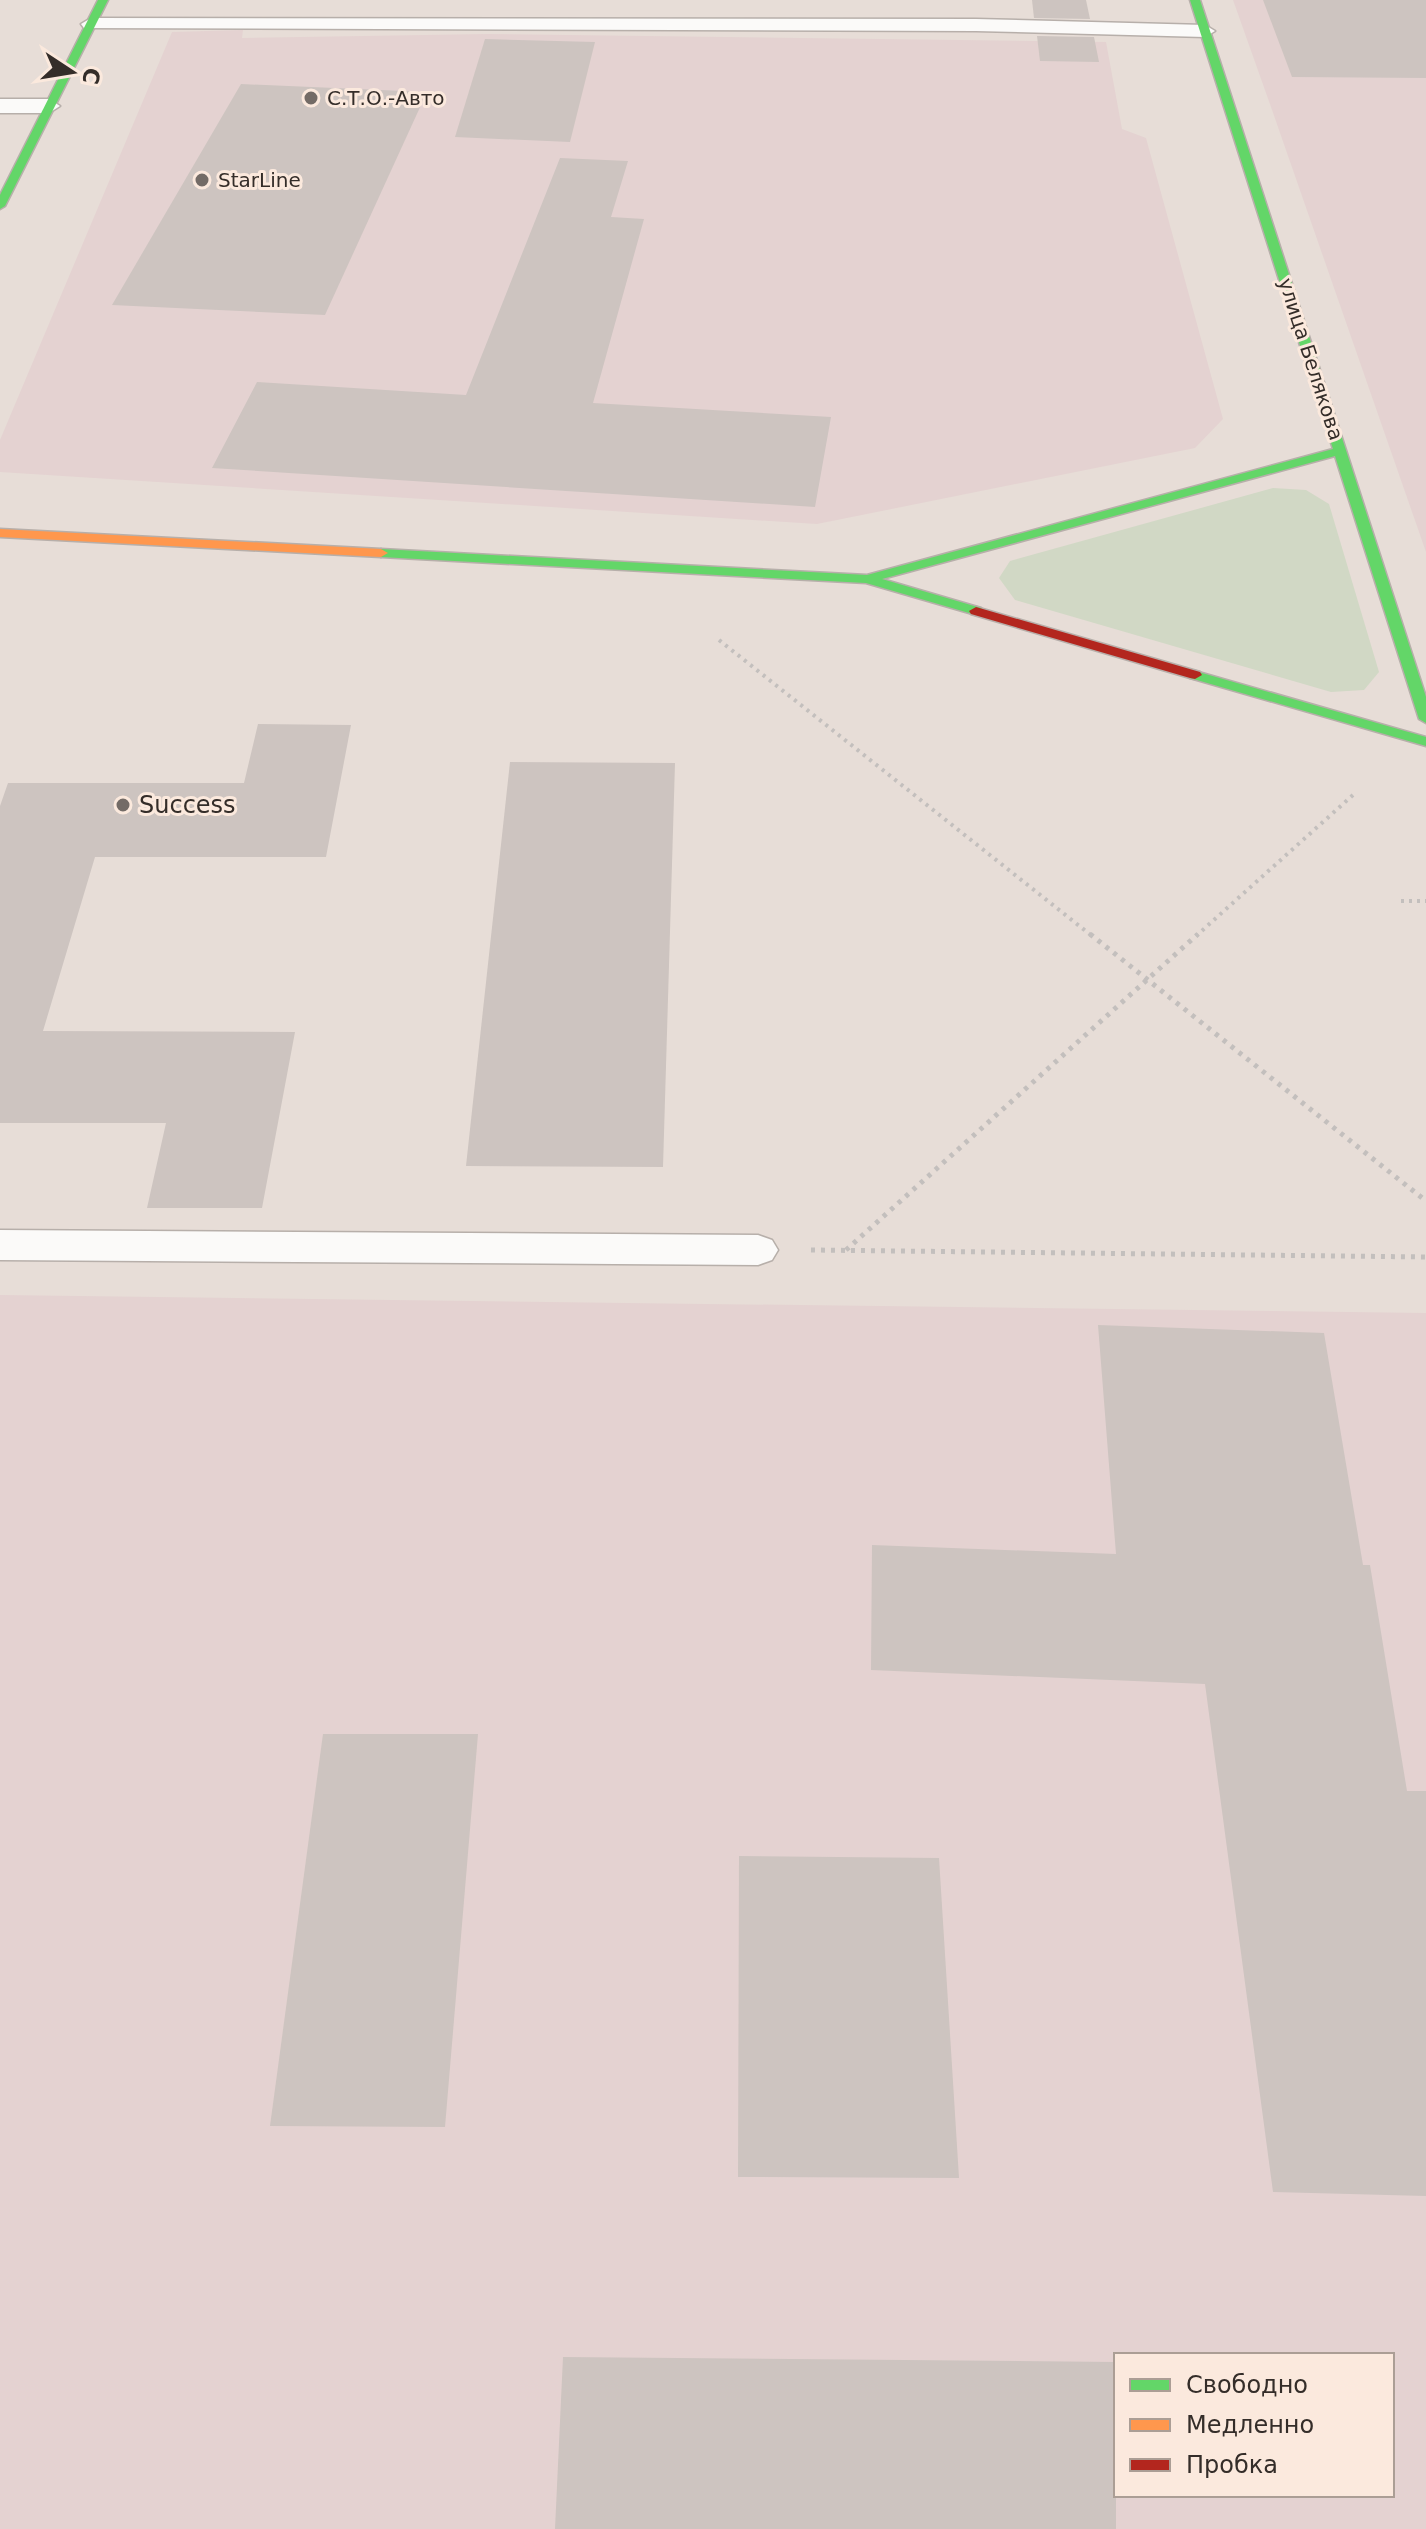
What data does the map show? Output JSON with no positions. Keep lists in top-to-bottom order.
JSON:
{
  "streets": {
    "street": ["улица Белякова"]
  },
  "places": ["С.Т.О.-Авто", "StarLine", "Success"],
  "legend": ["Свободно", "Медленно", "Пробка"],
  "north": "right"
}
